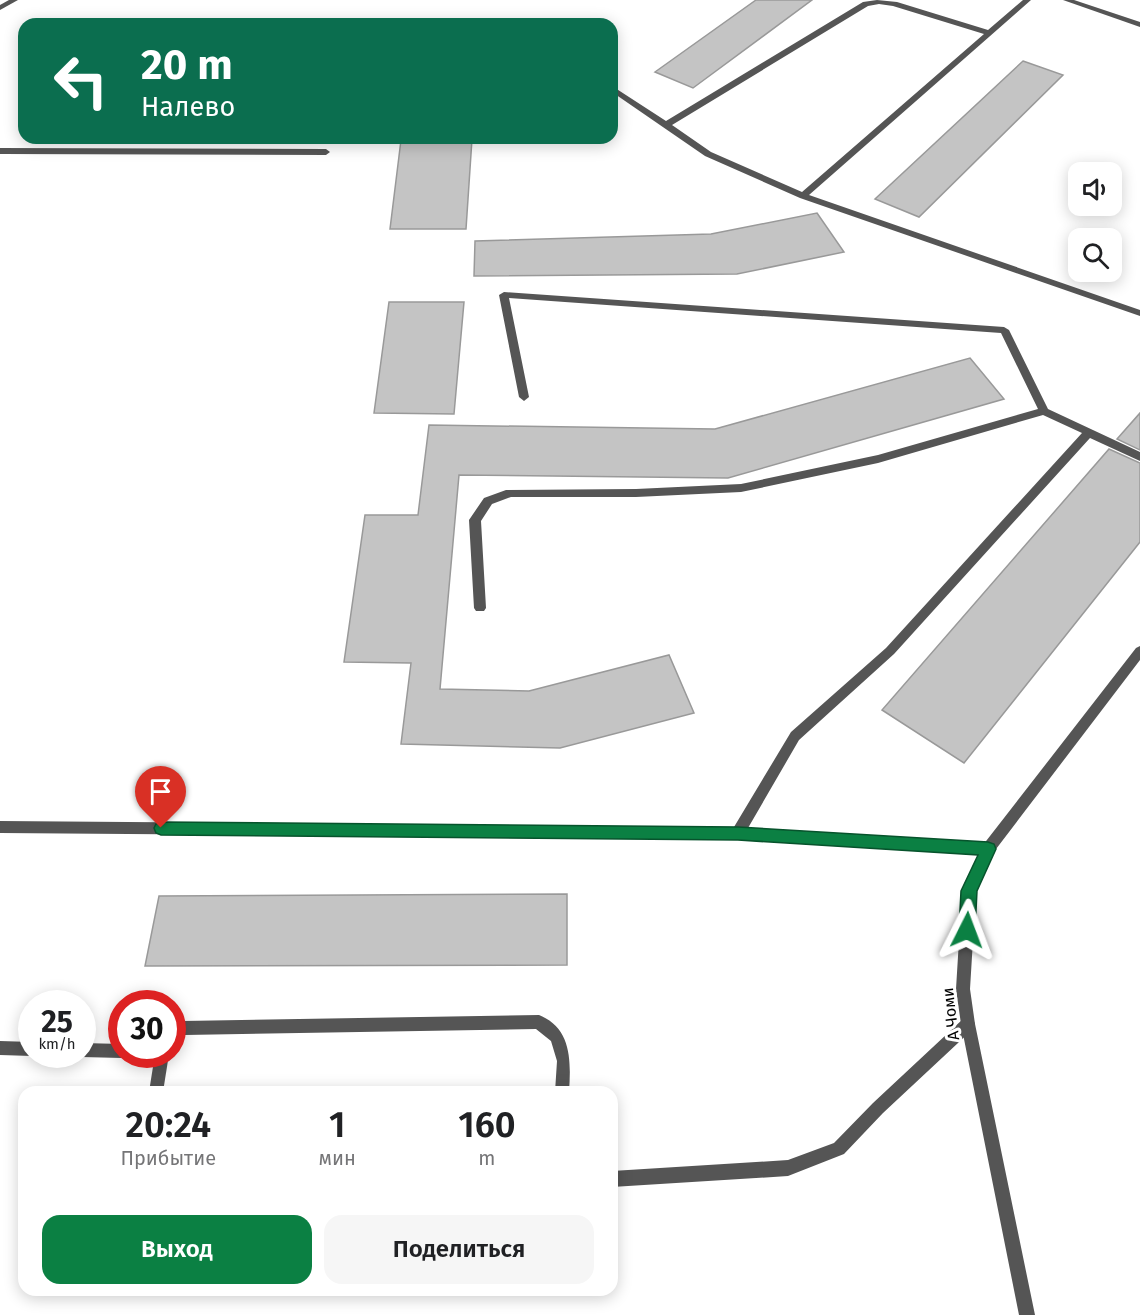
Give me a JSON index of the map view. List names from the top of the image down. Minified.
{"streets":{"street":["А Чоми"]},"page":{"turn":["20 m","Налево"],"speed":"25 km/h","limit":"30","eta":["20:24","Прибытие","1","мин","160","m"],"buttons":["Выход","Поделиться"]}}
